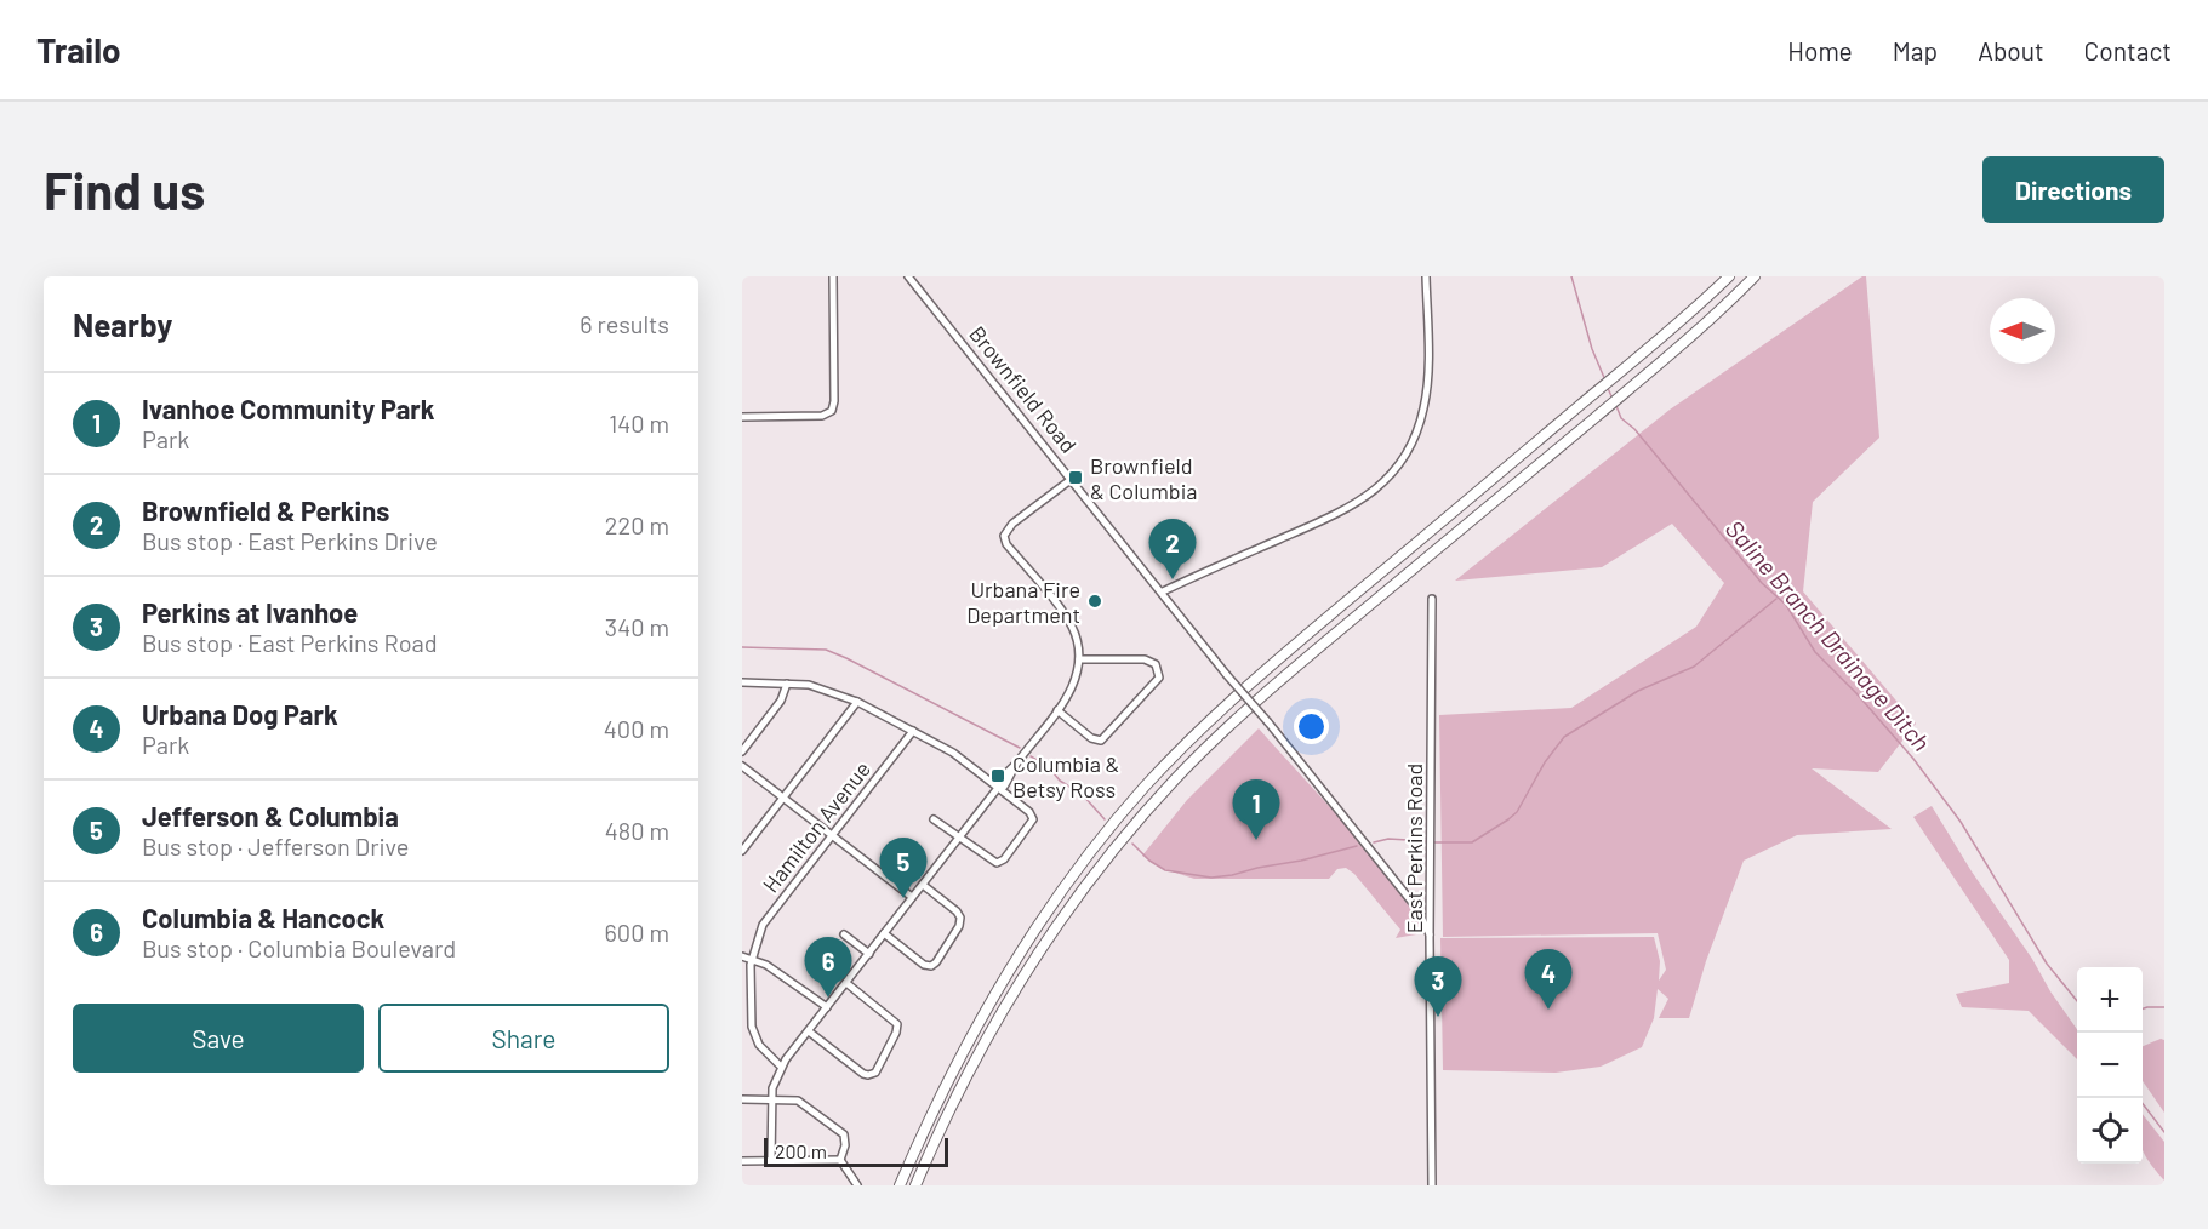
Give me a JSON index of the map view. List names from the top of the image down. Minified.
{"streets":{"street":["Brownfield Road","Hamilton Avenue","East Perkins Road"]},"crossings":[["Brownfield Road","East Perkins Road"]],"water":["Saline Branch Drainage Ditch"],"places":{"transit":["Brownfield & Columbia","Columbia & Betsy Ross"],"other":["Urbana Fire Department"]},"scale_bar":"200 m","north":"left","page":{"header":"Trailo","nav":["Home","Map","About","Contact"],"buttons":["Directions",["Save","Share"]],"title":"Find us","heading":["Nearby","6 results"],"list":[{"mark":"1","name":"Ivanhoe Community Park","note":"Park","value":"140 m"},{"mark":"2","name":"Brownfield & Perkins","note":"Bus stop · East Perkins Drive","value":"220 m"},{"mark":"3","name":"Perkins at Ivanhoe","note":"Bus stop · East Perkins Road","value":"340 m"},{"mark":"4","name":"Urbana Dog Park","note":"Park","value":"400 m"},{"mark":"5","name":"Jefferson & Columbia","note":"Bus stop · Jefferson Drive","value":"480 m"},{"mark":"6","name":"Columbia & Hancock","note":"Bus stop · Columbia Boulevard","value":"600 m"}],"pins":["2","1","5","6","4","3"],"map_buttons":["+","−"],"scale":"200 m"}}
